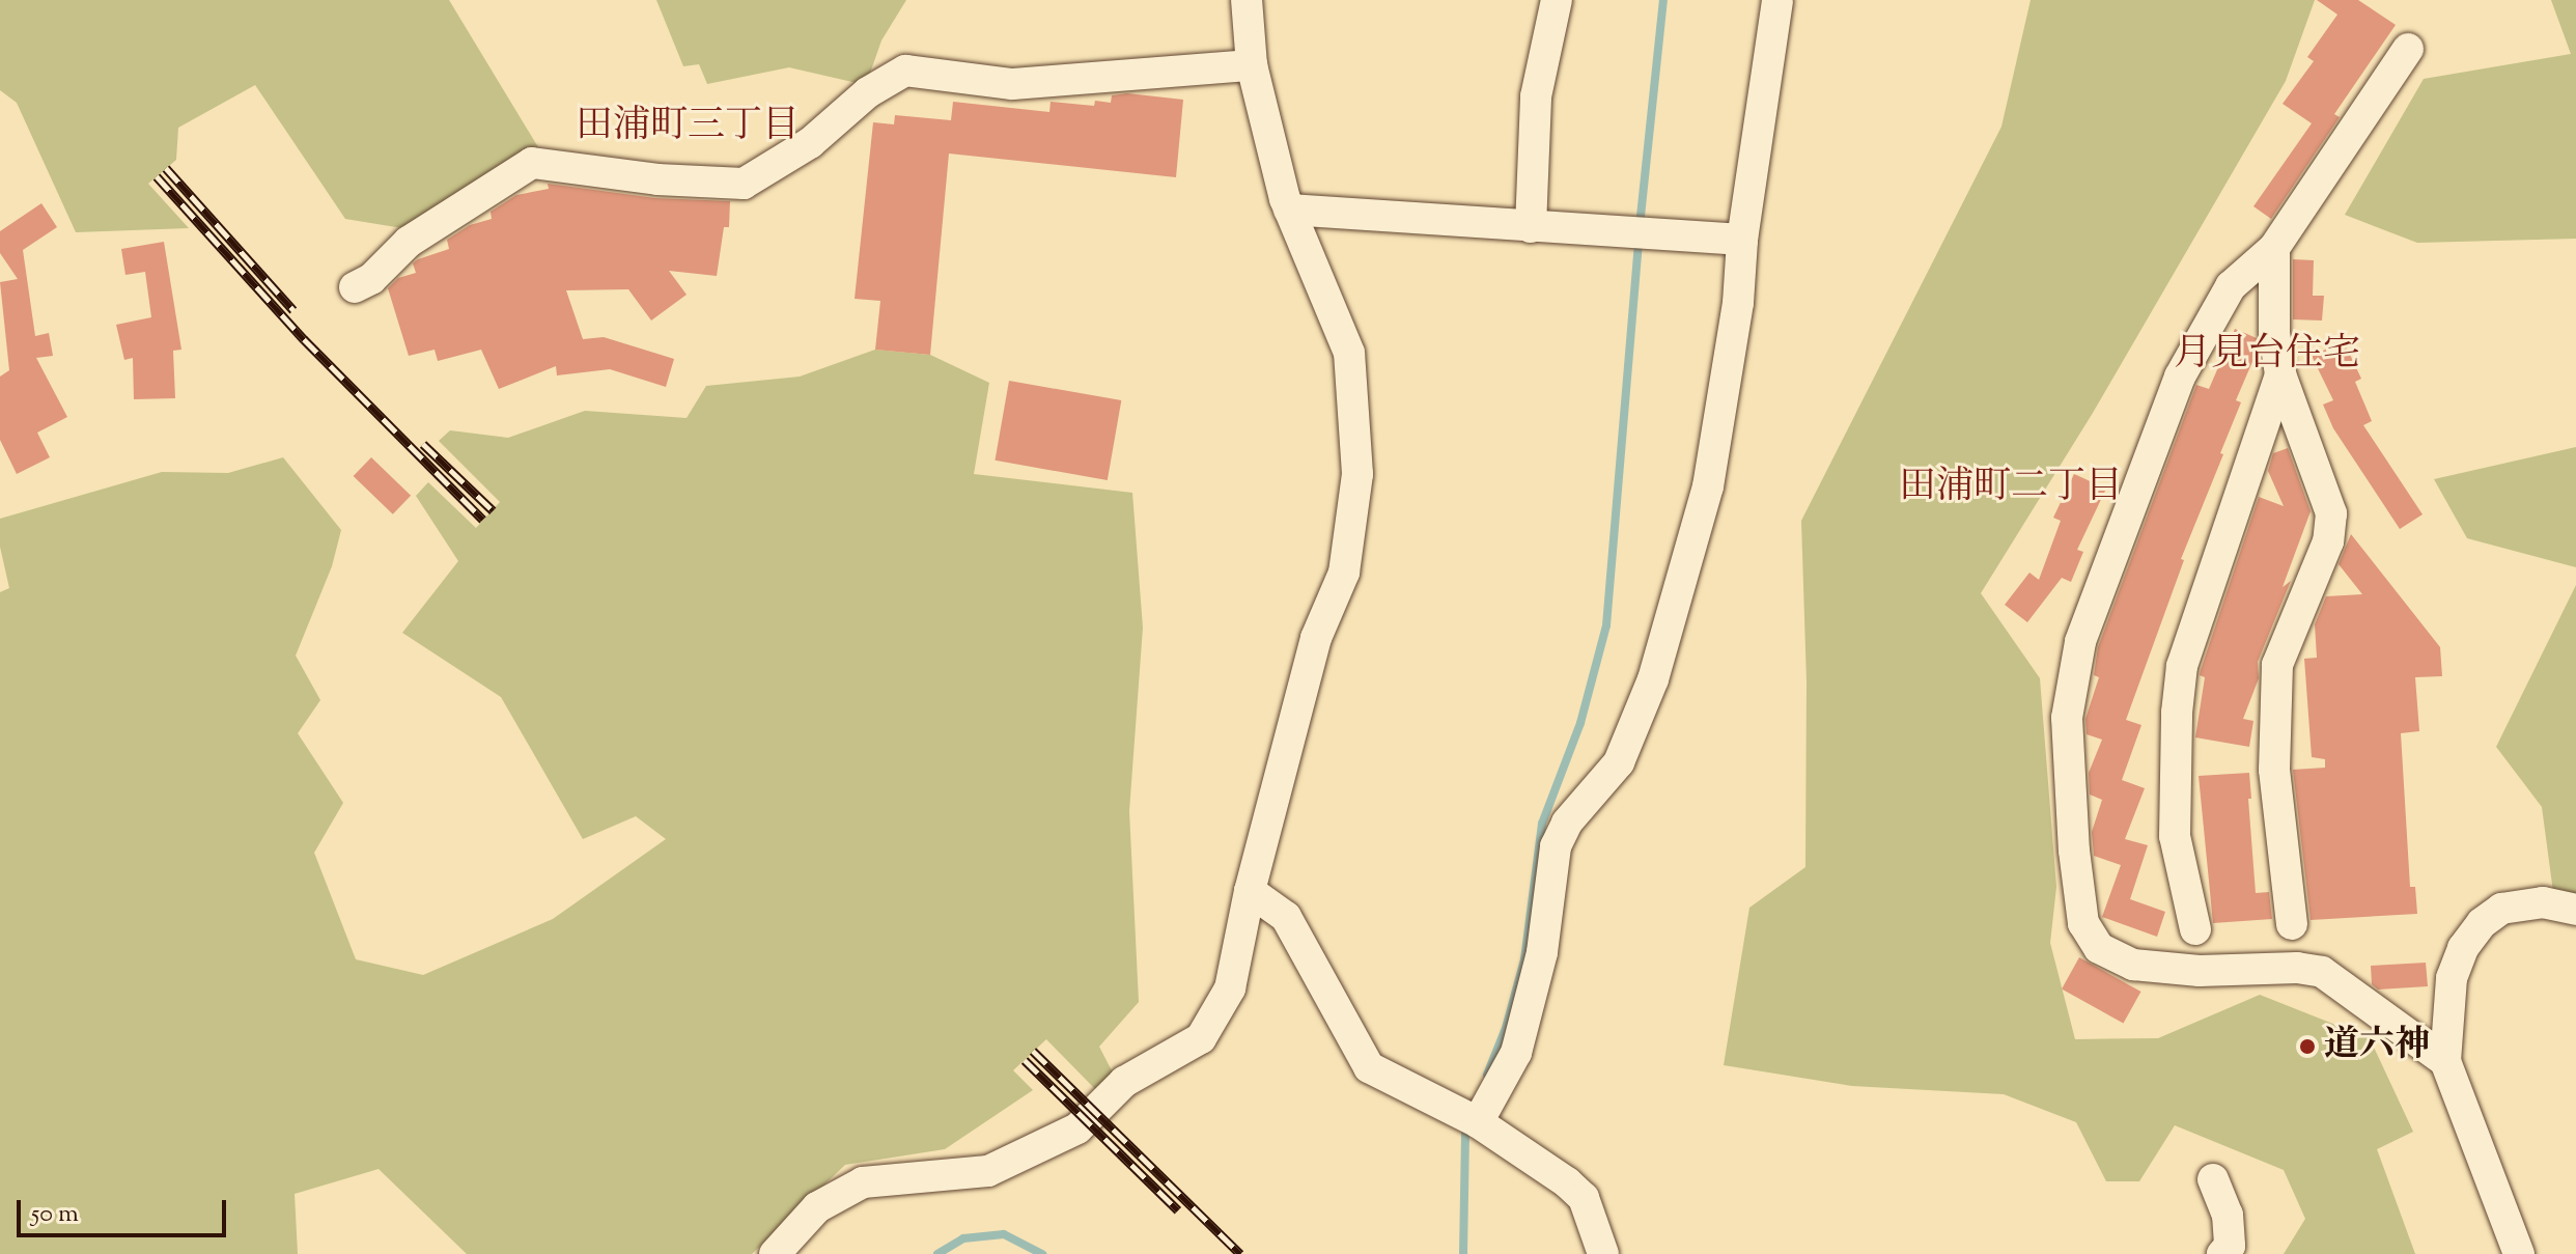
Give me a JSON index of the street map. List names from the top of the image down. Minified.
{"districts":["田浦町三丁目","月見台住宅","田浦町二丁目"],"places":["道六神"],"scale_bar":"50 m"}
